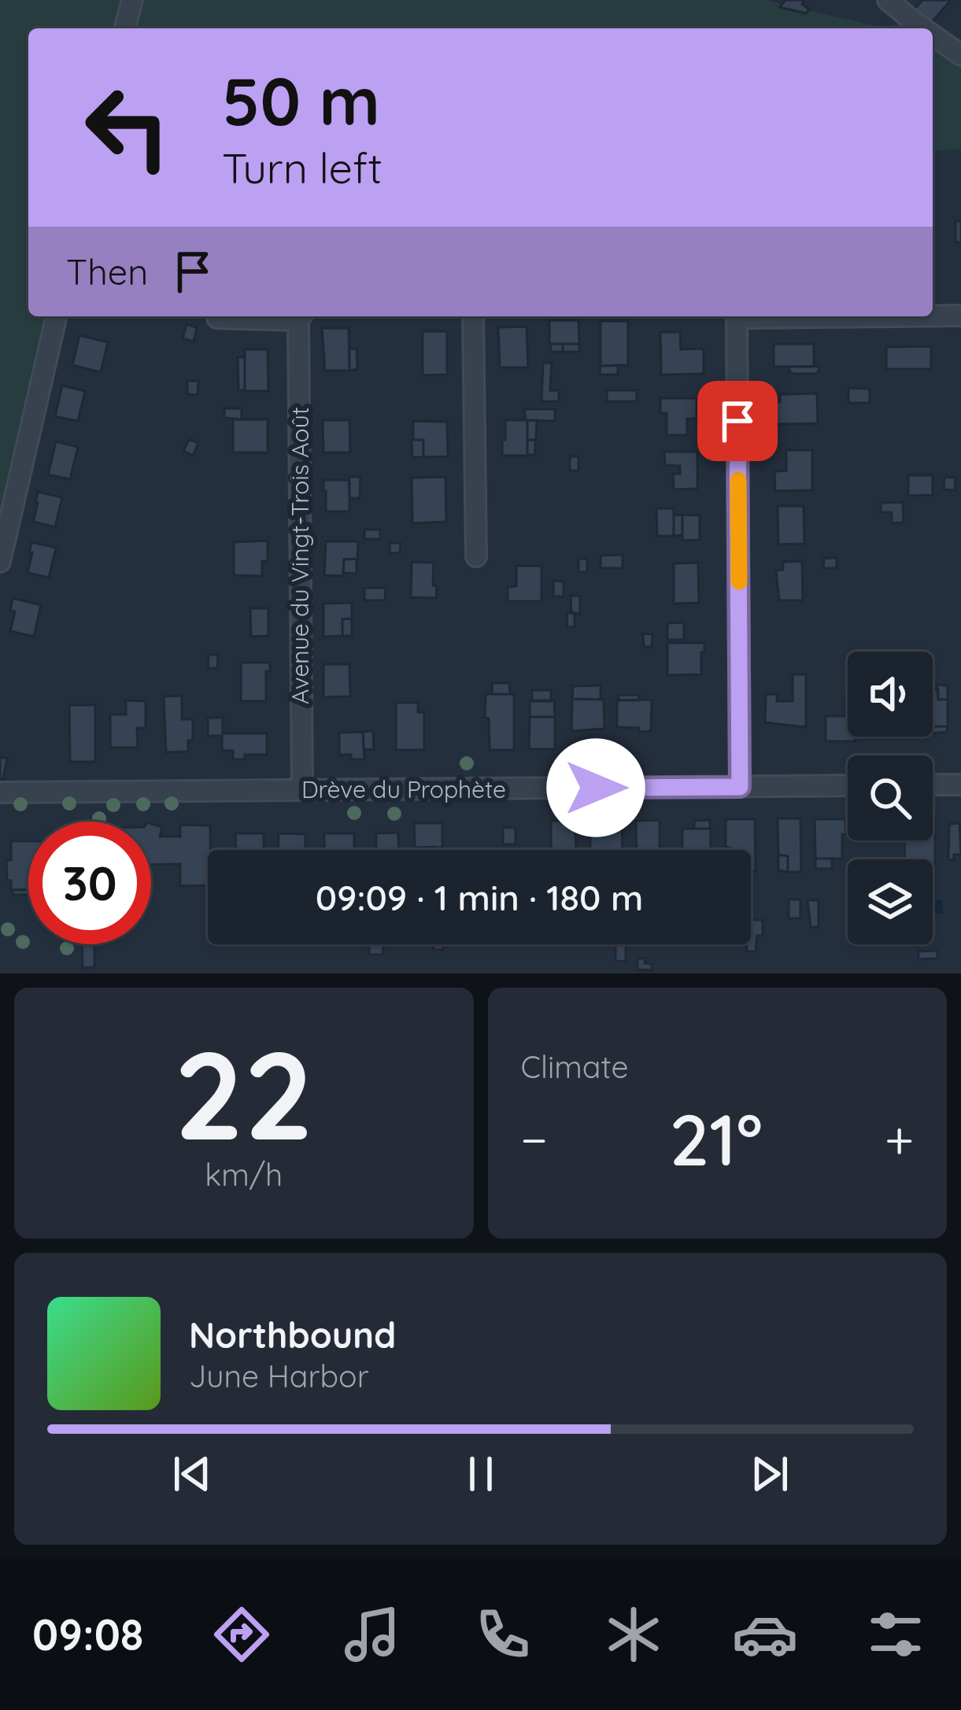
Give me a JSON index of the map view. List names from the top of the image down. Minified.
{"streets":{"street":["Avenue du Vingt-Trois Août","Drève du Prophète"]},"crossings":[["Avenue du Vingt-Trois Août","Drève du Prophète"]],"page":{"turn":["50 m","Turn left"],"then":"Then","limit":"30","trip":"09:09 · 1 min · 180 m","tile":[["22","km/h"],"Climate"],"heat":["−","21°","+"],"song":["Northbound","June Harbor"],"tabs":"09:08"}}
